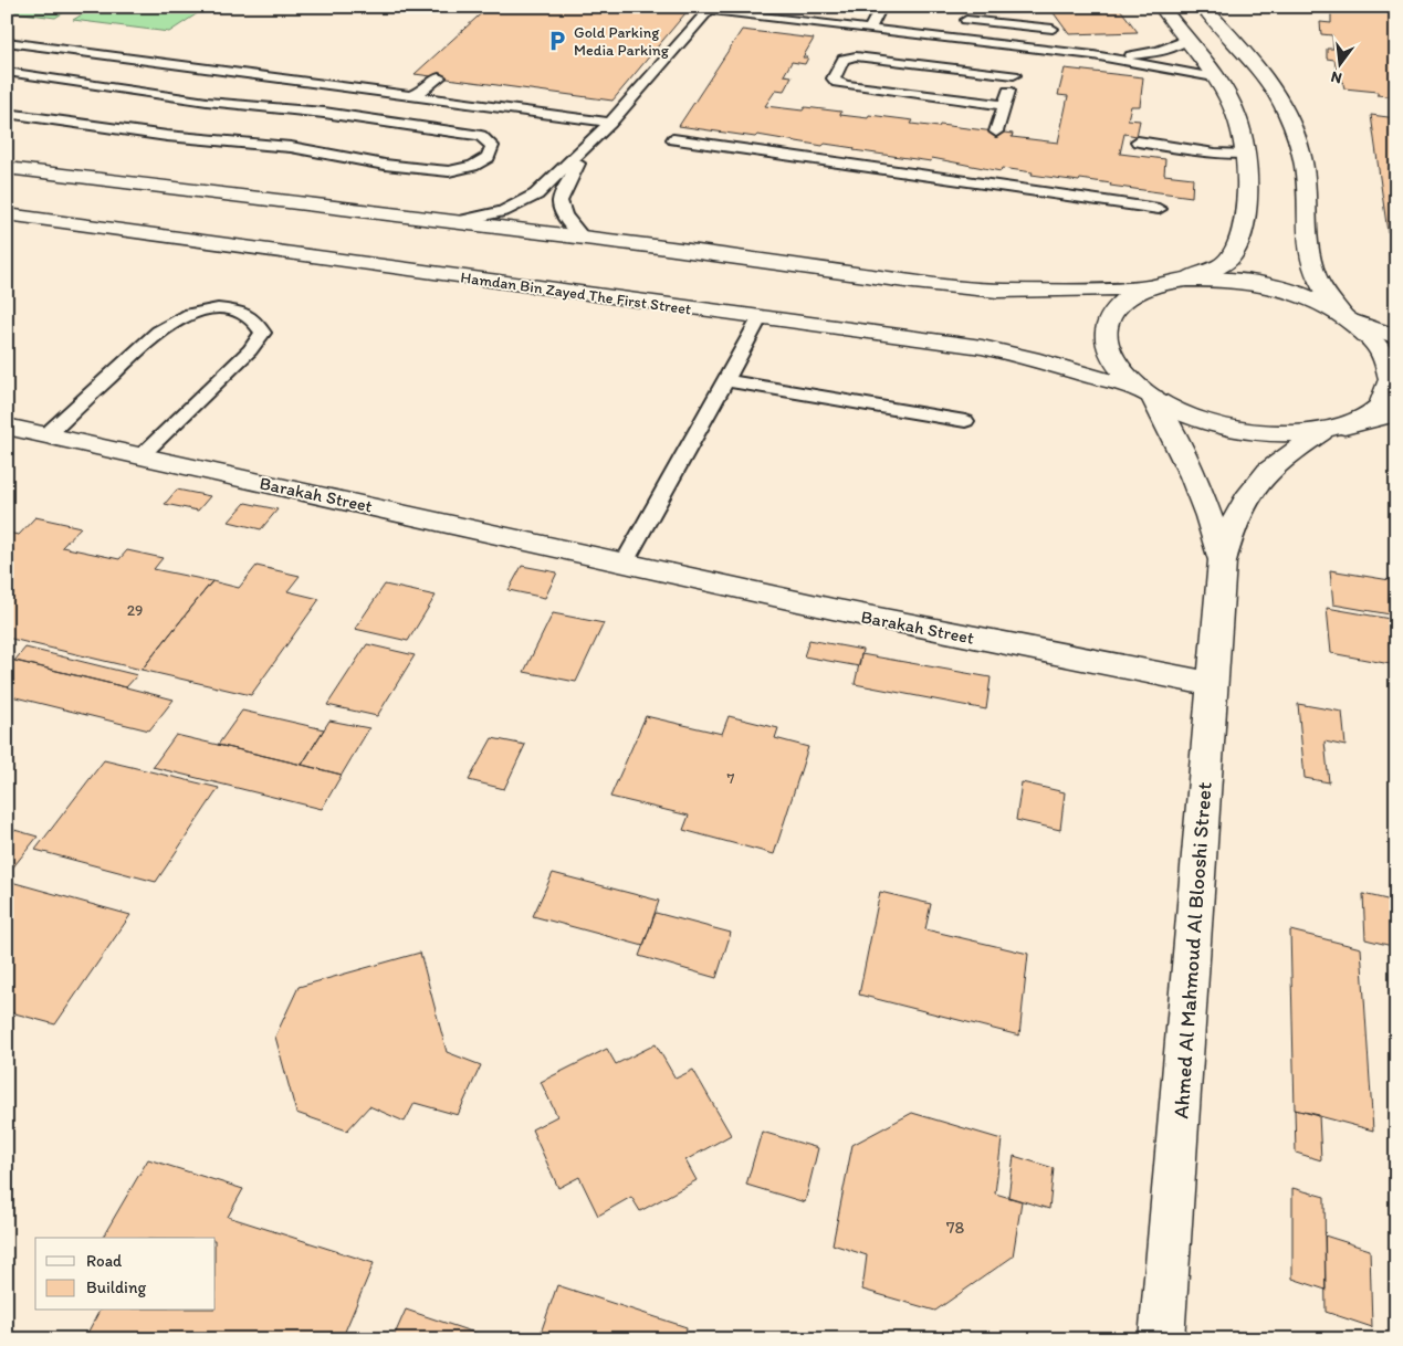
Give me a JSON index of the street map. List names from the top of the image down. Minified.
{"streets":{"street":["Hamdan Bin Zayed The First Street","Barakah Street","Ahmed Al Mahmoud Al Blooshi Street"]},"crossings":[["Hamdan Bin Zayed The First Street","Ahmed Al Mahmoud Al Blooshi Street"],["Barakah Street","Ahmed Al Mahmoud Al Blooshi Street"]],"places":{"parking":["Gold Parking Media Parking"]},"house_numbers":["29","7","78"],"legend":["Road","Building"],"north":"bottom"}
